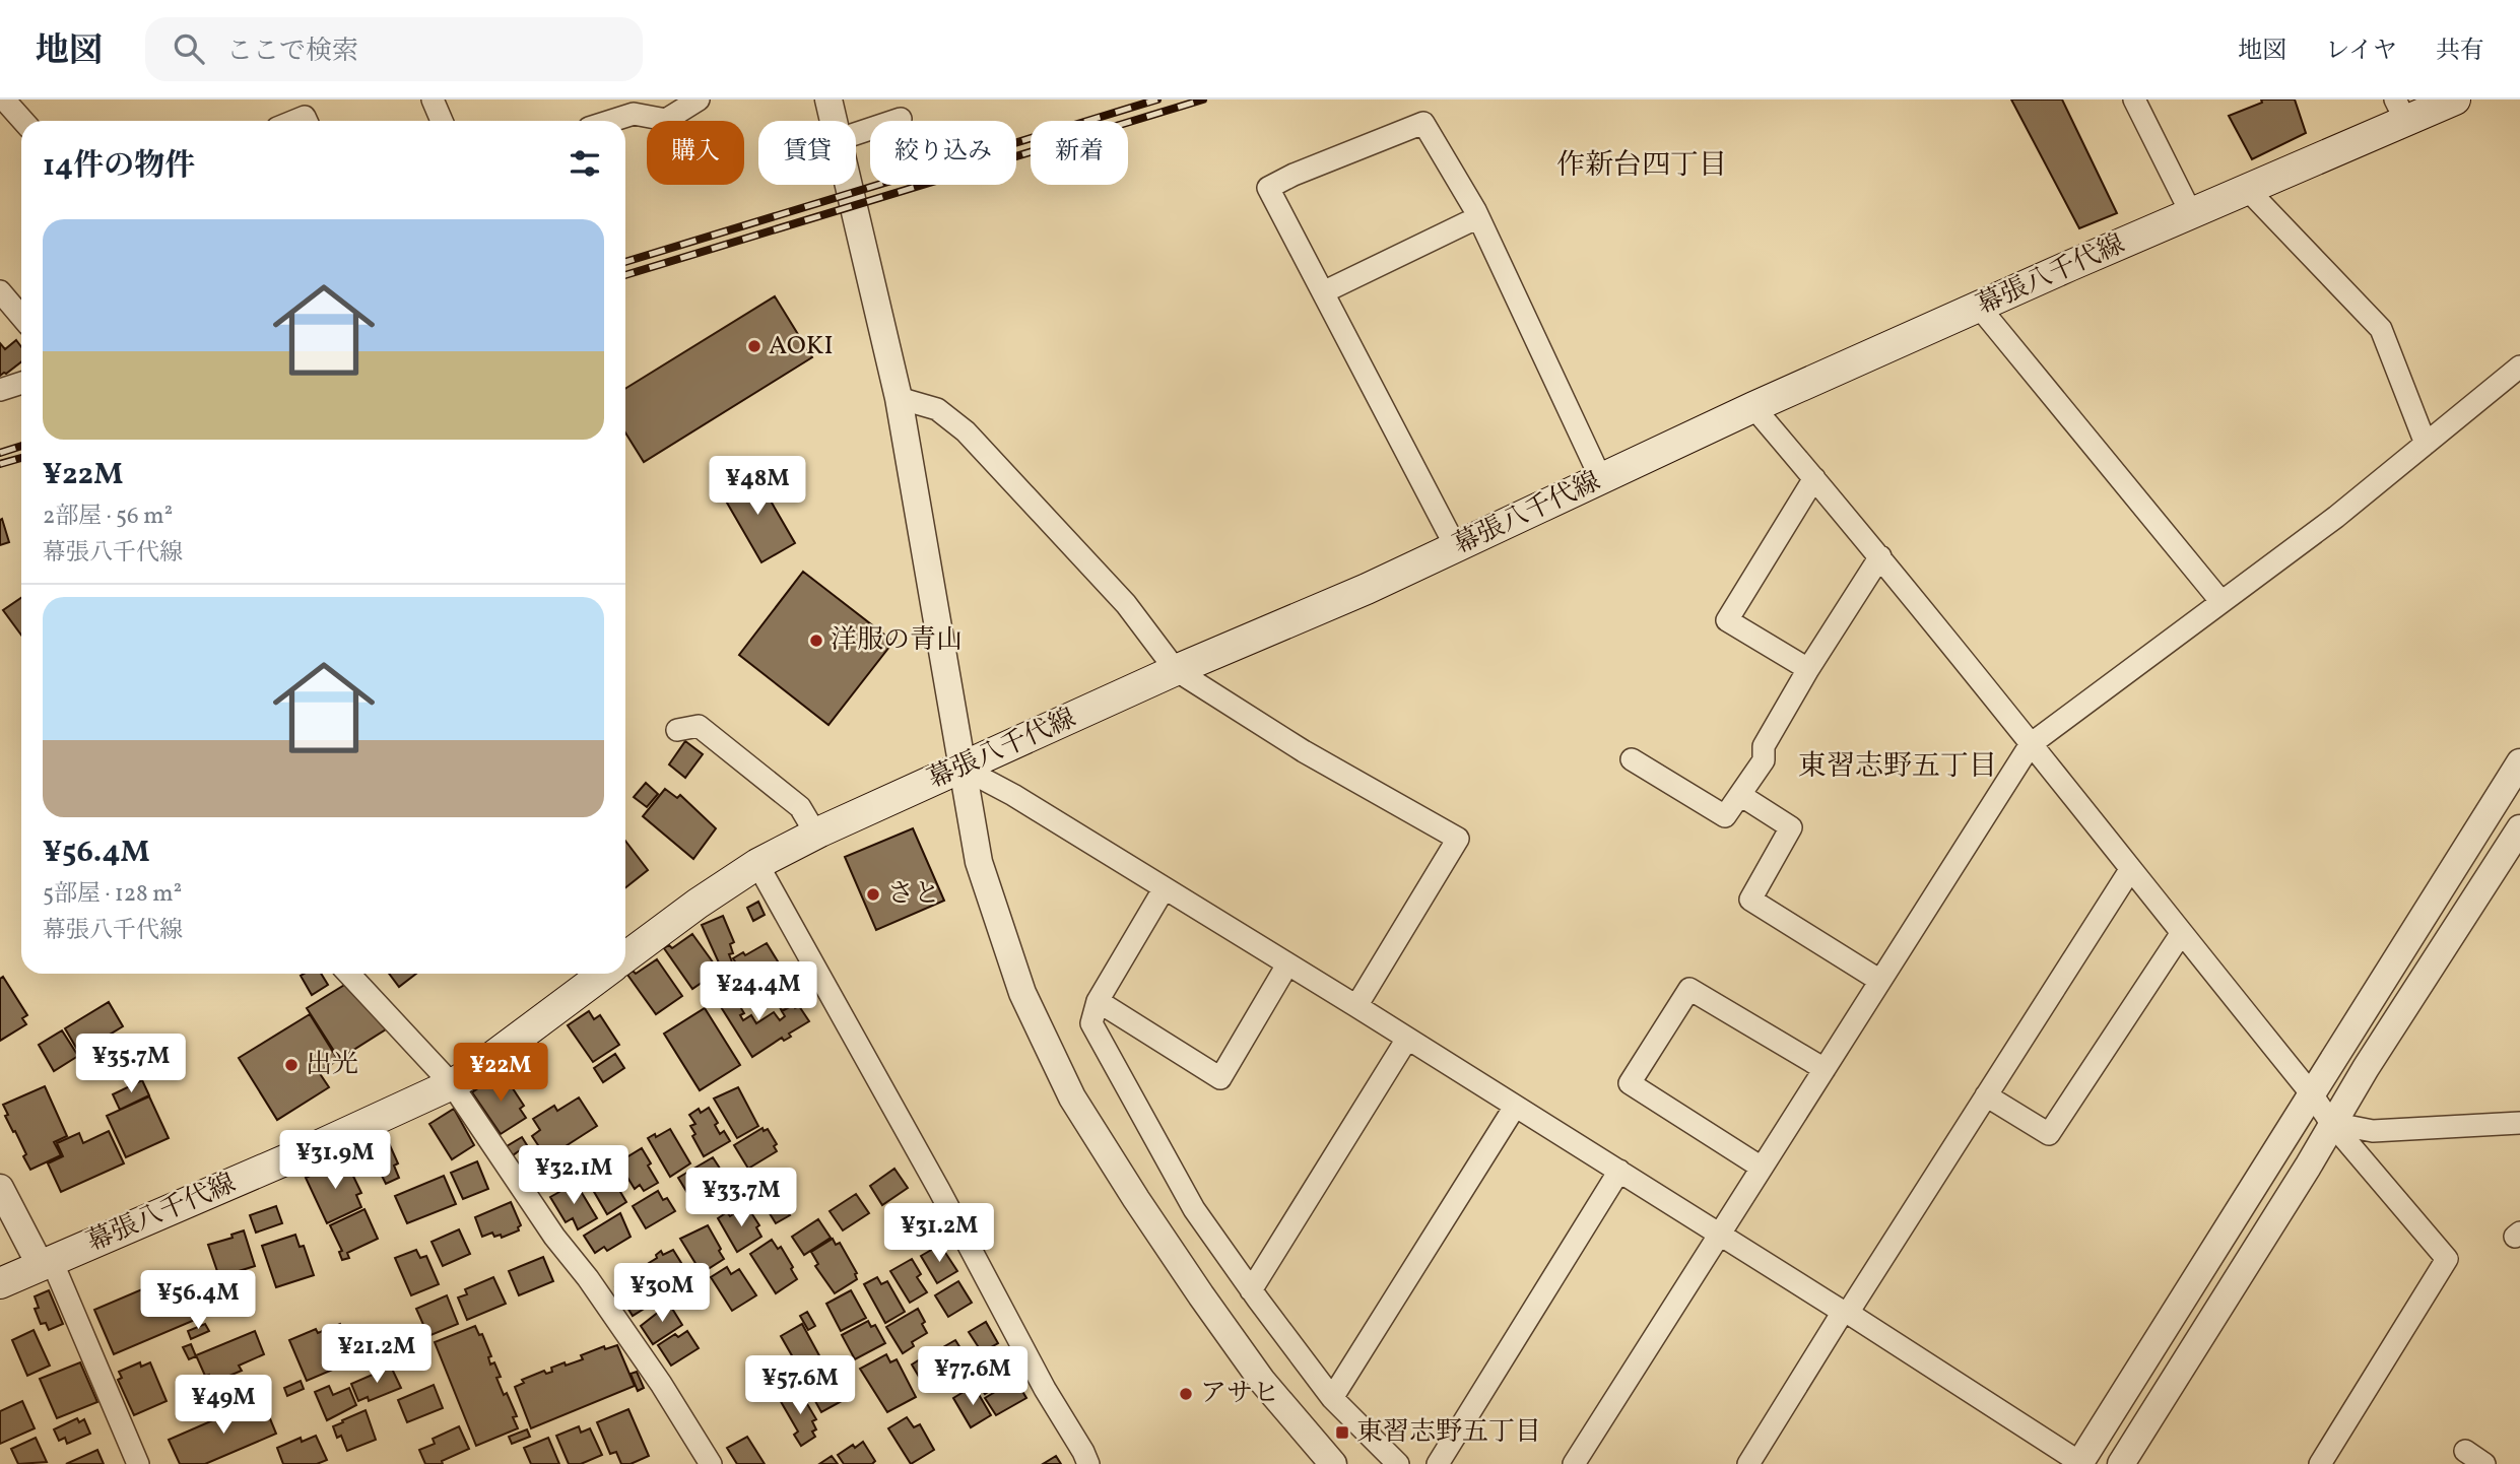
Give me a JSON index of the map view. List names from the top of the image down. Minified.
{"streets":{"main road":["幕張八千代線"]},"districts":["作新台四丁目","東習志野五丁目"],"places":{"other":["AOKI","洋服の青山","さと","出光","アサヒ"],"transit":["東習志野五丁目"]},"page":{"header":"地図","search":"ここで検索","nav":["地図","レイヤ","共有"],"chip":["購入","賃貸","絞り込み","新着"],"heading":"14件の物件","list":[{"name":"¥22M","note":"2部屋 · 56 m² · 幕張八千代線"},{"name":"¥56.4M","note":"5部屋 · 128 m² · 幕張八千代線"}],"price":["¥48M","¥24.4M","¥35.7M","¥22M","¥31.9M","¥32.1M","¥33.7M","¥31.2M","¥30M","¥56.4M","¥21.2M","¥77.6M","¥57.6M","¥49M"]}}
